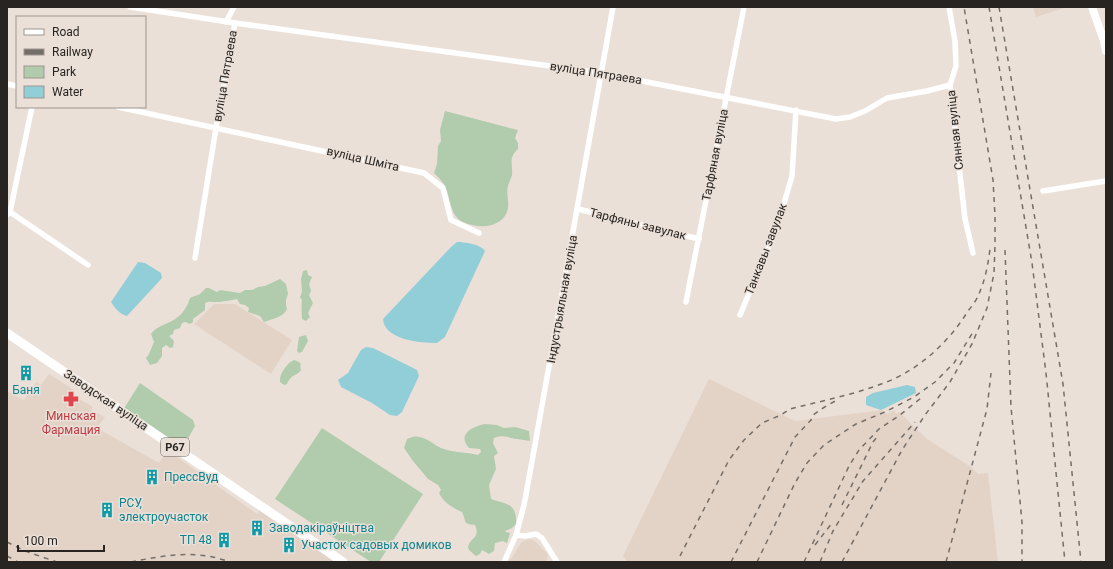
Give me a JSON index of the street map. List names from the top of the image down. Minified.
{"streets":{"main road":["Заводская вуліца","Р67"],"street":["вуліца Пятраева","Сянная вуліца","Тарфяная вуліца","вуліца Шміта","Тарфяны завулак","Танкавы завулак","Індустрыяльная вуліца"]},"crossings":[["вуліца Пятраева","Сянная вуліца"],["вуліца Пятраева","Тарфяная вуліца"],["вуліца Пятраева","вуліца Шміта"],["вуліца Пятраева","Танкавы завулак"],["вуліца Пятраева","Індустрыяльная вуліца"],["Тарфяная вуліца","Тарфяны завулак"],["Тарфяны завулак","Індустрыяльная вуліца"]],"places":{"building":["Баня","ПрессВуд","РСУ, электроучасток","Заводакіраўніцтва","ТП 48","Участок садовых домиков"],"pharmacy":["Минская Фармация"]},"legend":["Road","Railway","Park","Water"],"scale_bar":"100 m"}
